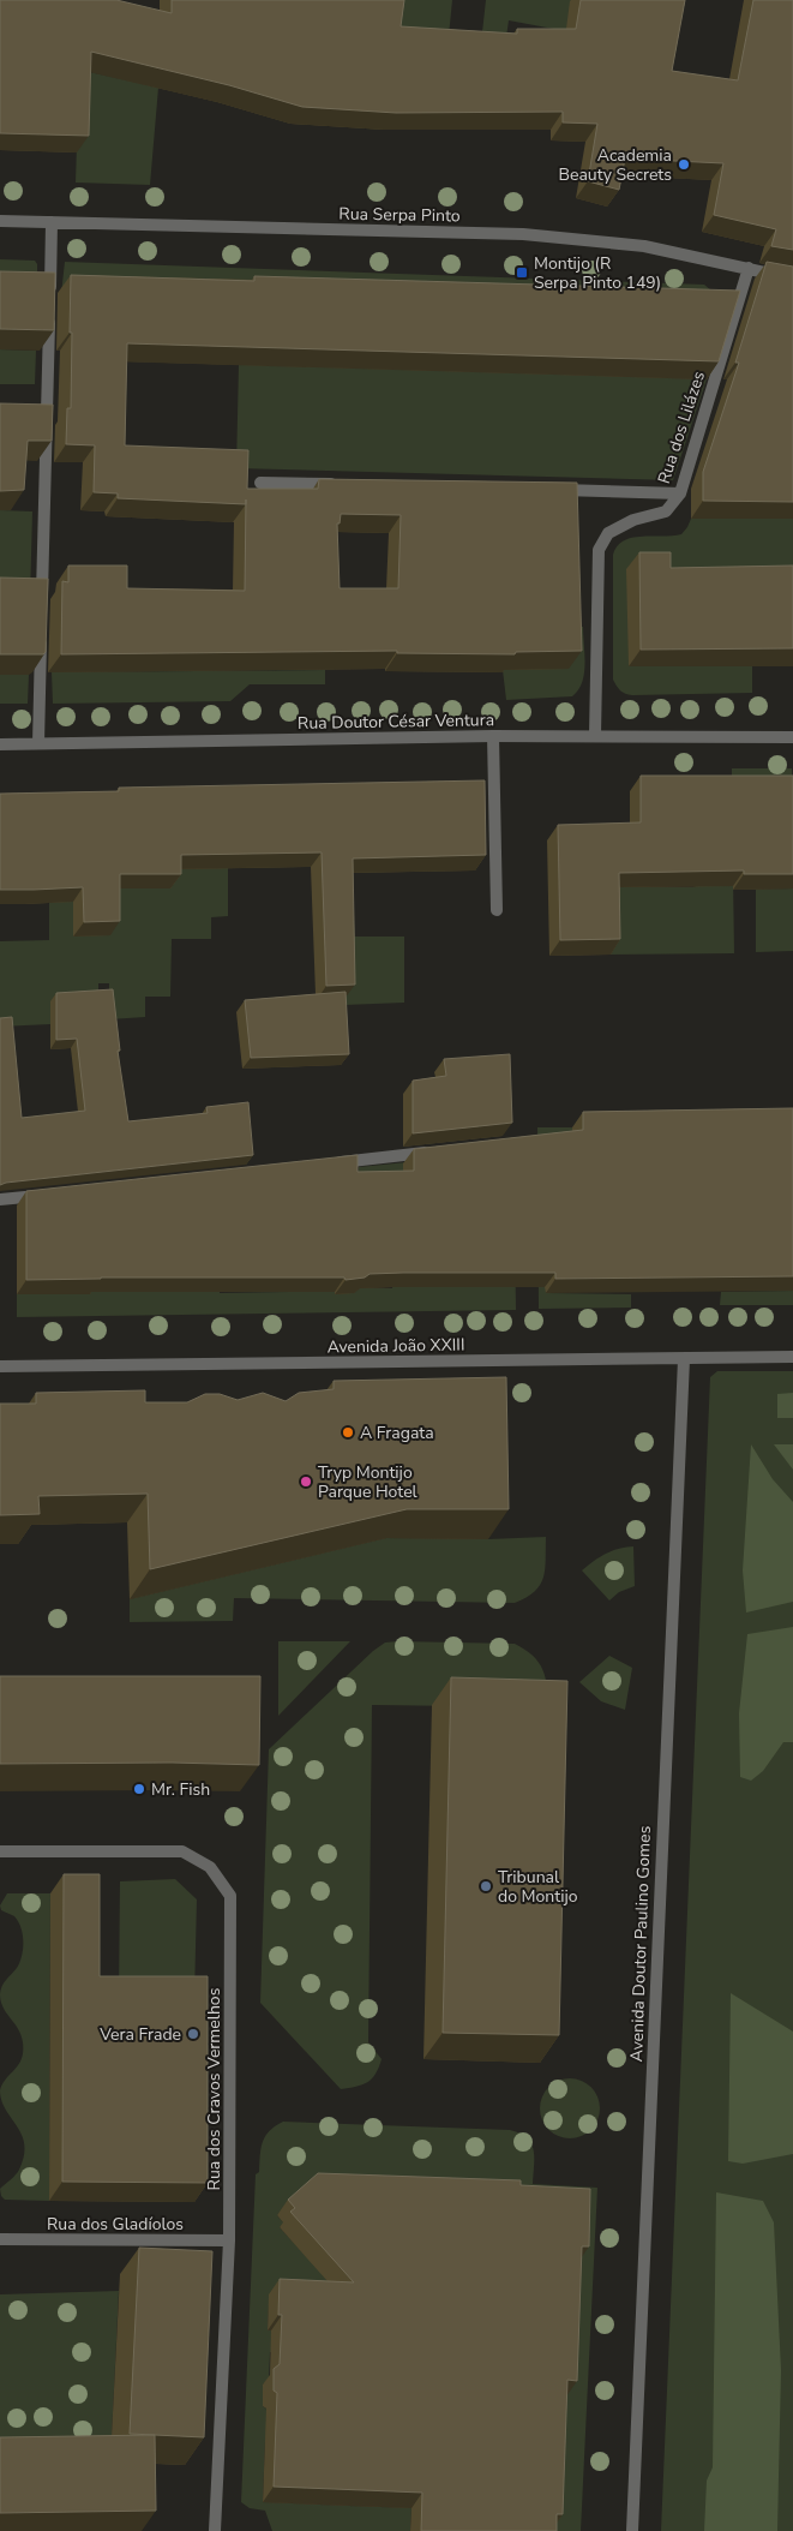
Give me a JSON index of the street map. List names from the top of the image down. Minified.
{"streets":{"street":["Rua Serpa Pinto","Rua dos Lilázes","Rua Doutor César Ventura","Avenida João XXIII","Avenida Doutor Paulino Gomes","Rua dos Cravos Vermelhos","Rua dos Gladíolos"]},"crossings":[["Rua Serpa Pinto","Rua dos Lilázes"],["Rua dos Lilázes","Rua Doutor César Ventura"],["Avenida João XXIII","Avenida Doutor Paulino Gomes"],["Rua dos Cravos Vermelhos","Rua dos Gladíolos"]],"places":{"other":["Academia Beauty Secrets","A Fragata","Tryp Montijo Parque Hotel","Mr. Fish","Tribunal do Montijo","Vera Frade"],"transit":["Montijo (R Serpa Pinto 149)"]}}
